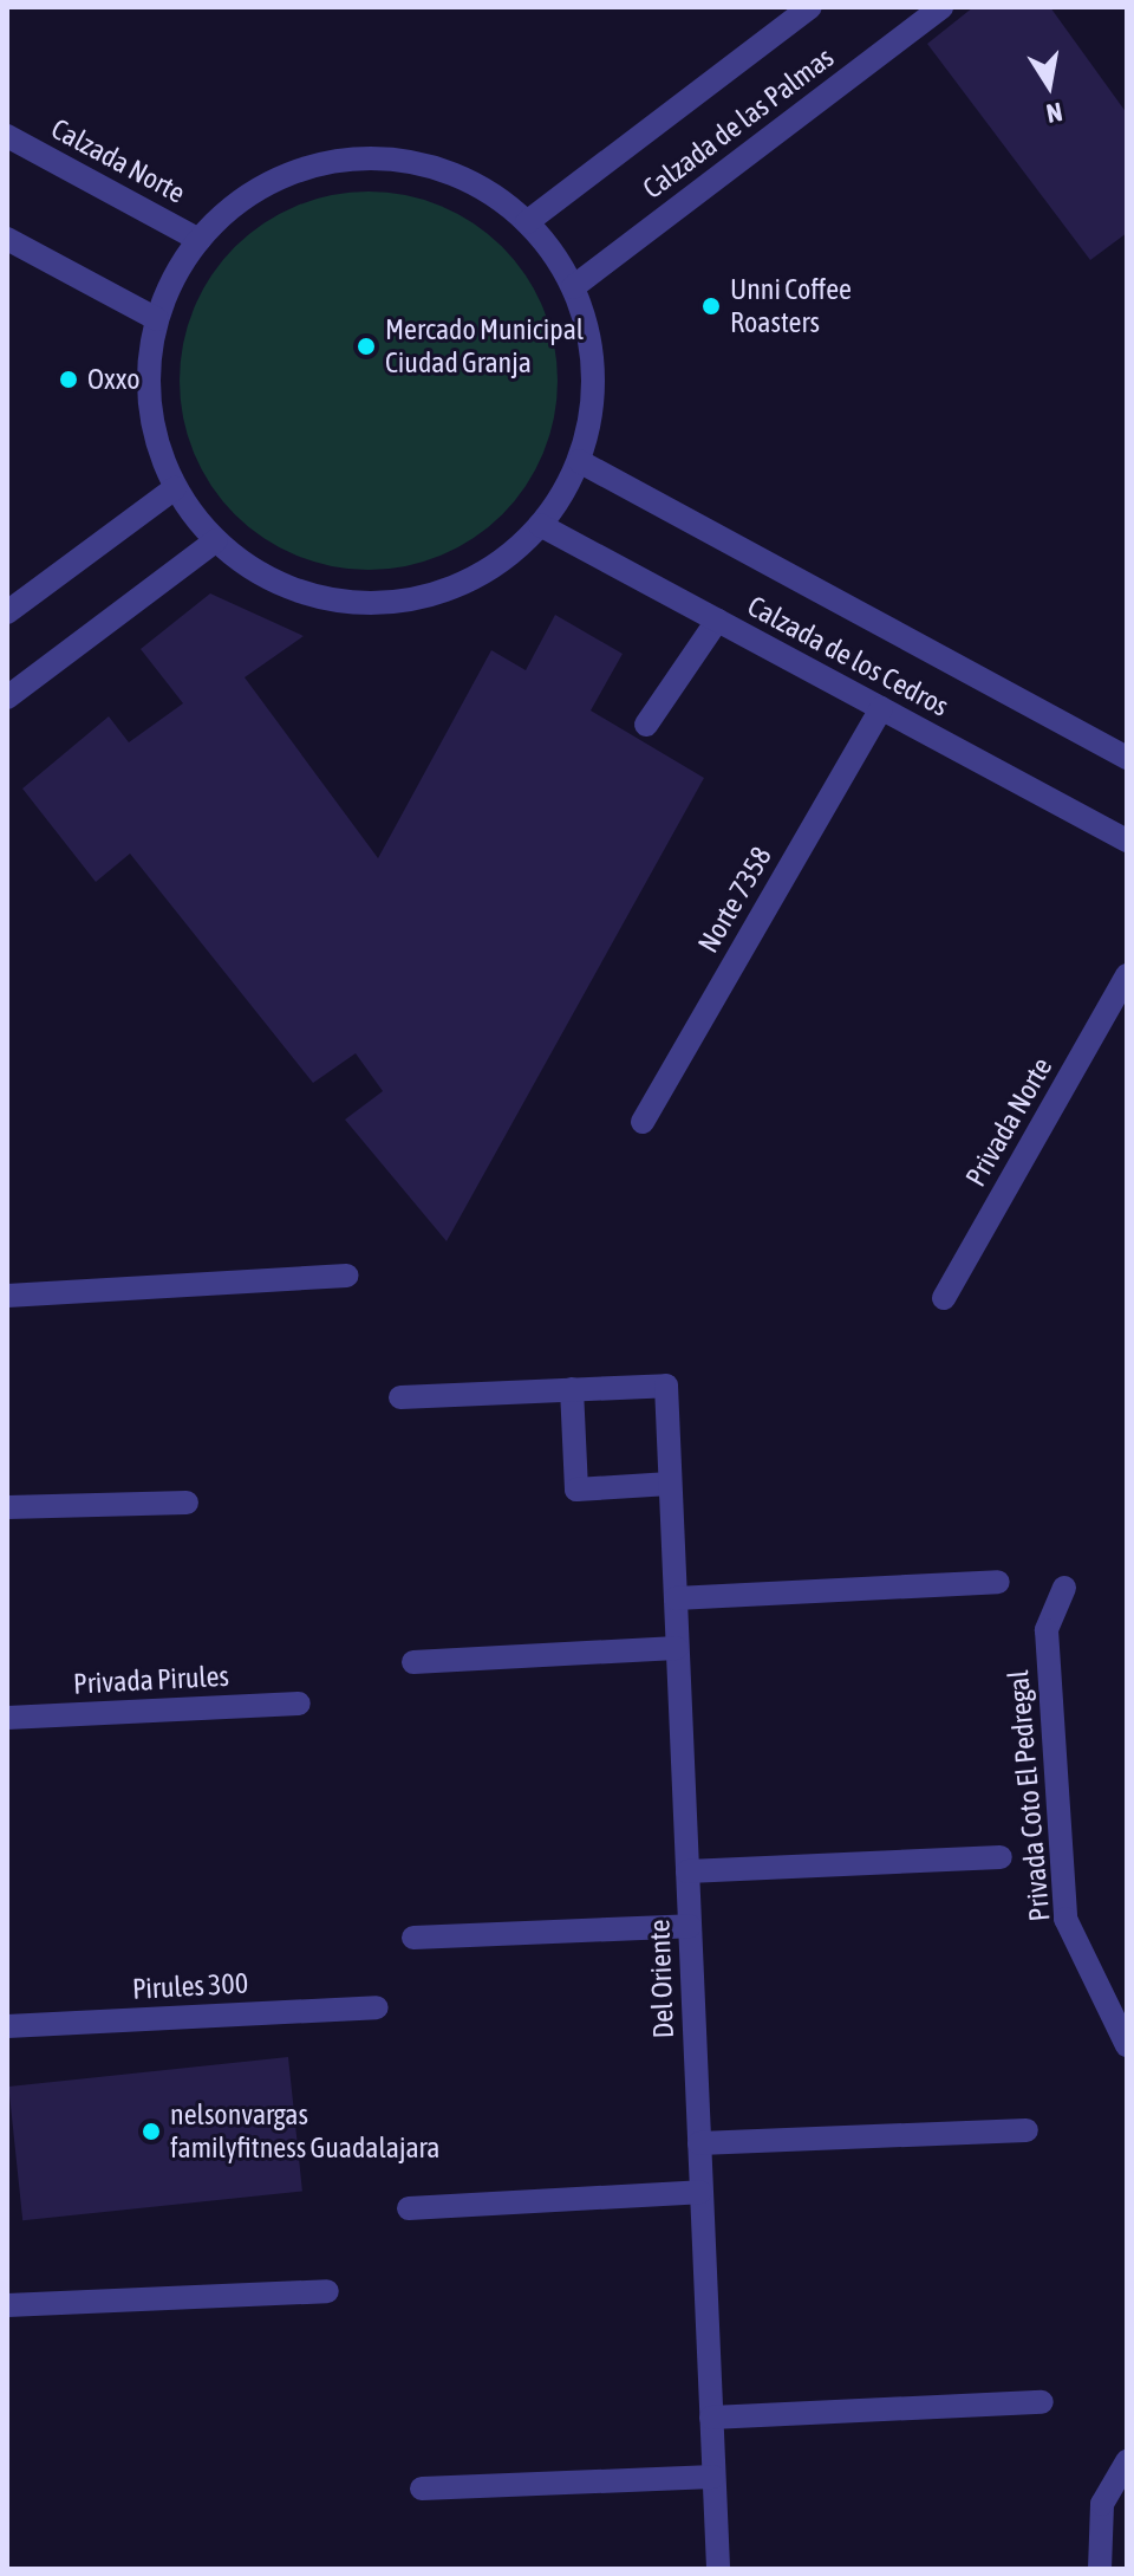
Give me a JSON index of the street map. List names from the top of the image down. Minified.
{"streets":{"street":["Calzada de las Palmas","Calzada Norte","Calzada de los Cedros","Norte 7358","Privada Norte","Privada Pirules","Privada Coto El Pedregal","Del Oriente","Pirules 300"]},"crossings":[["Calzada de los Cedros","Norte 7358"]],"places":["Unni Coffee Roasters","Mercado Municipal Ciudad Granja","Oxxo","nelsonvargas familyfitness Guadalajara"],"north":"bottom"}
